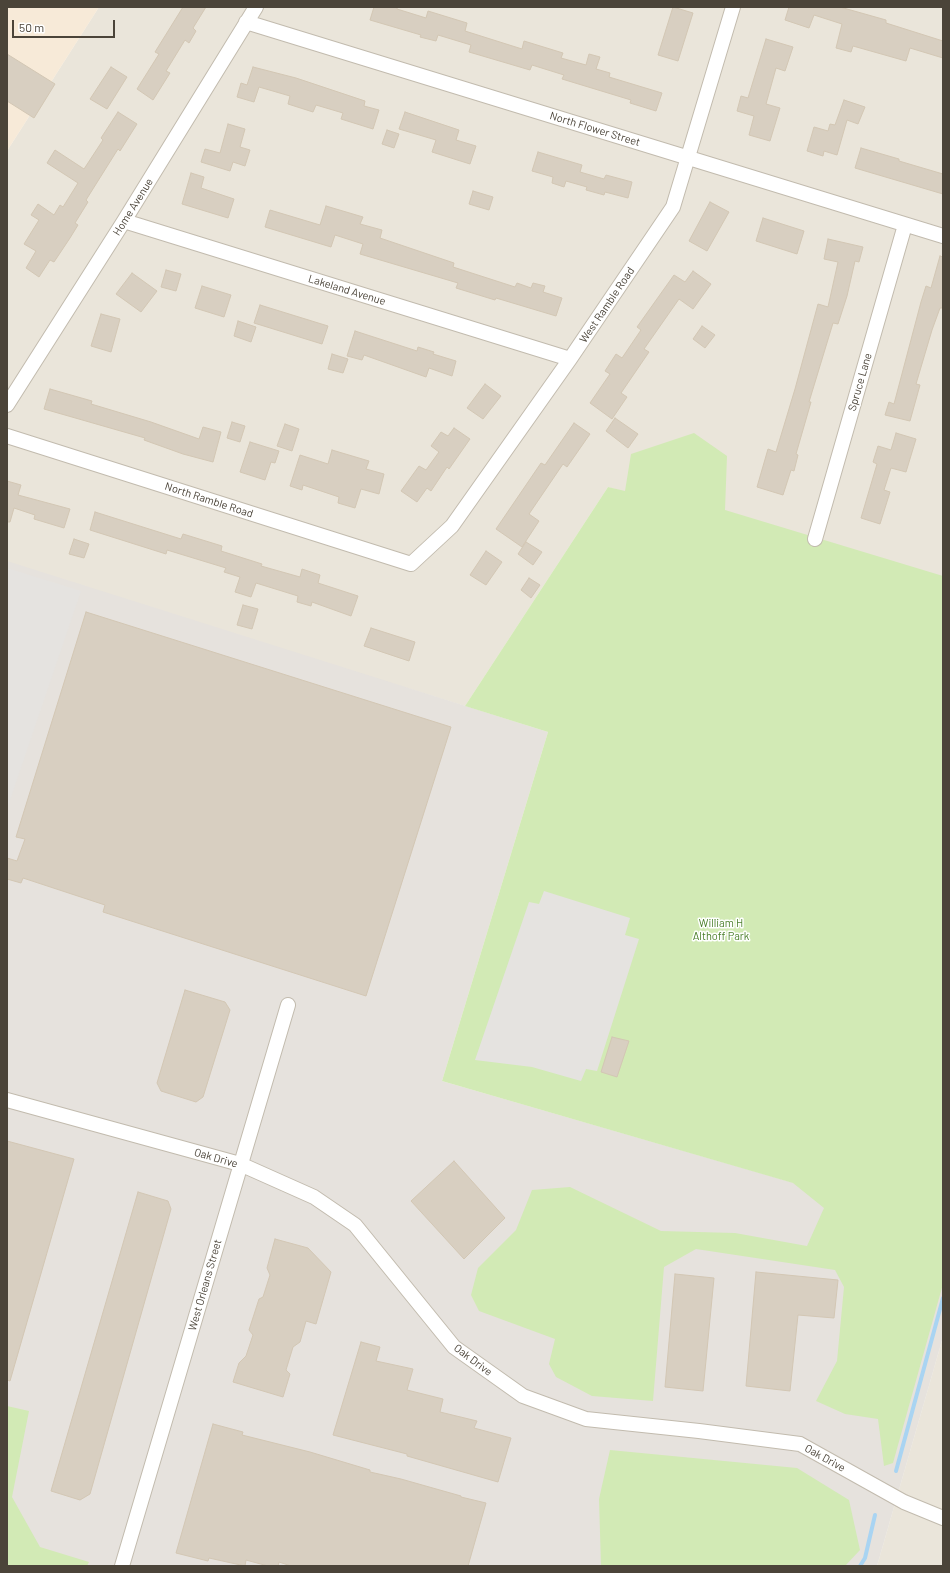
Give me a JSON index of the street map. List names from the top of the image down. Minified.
{"streets":{"street":["North Flower Street","Home Avenue","Lakeland Avenue","West Ramble Road","Spruce Lane","North Ramble Road","Oak Drive","West Orleans Street"]},"crossings":[["North Flower Street","Home Avenue"],["North Flower Street","West Ramble Road"],["North Flower Street","Spruce Lane"],["Home Avenue","Lakeland Avenue"],["Lakeland Avenue","West Ramble Road"],["West Ramble Road","North Ramble Road"],["Oak Drive","West Orleans Street"]],"parks":["William H Althoff Park"],"scale_bar":"50 m"}
